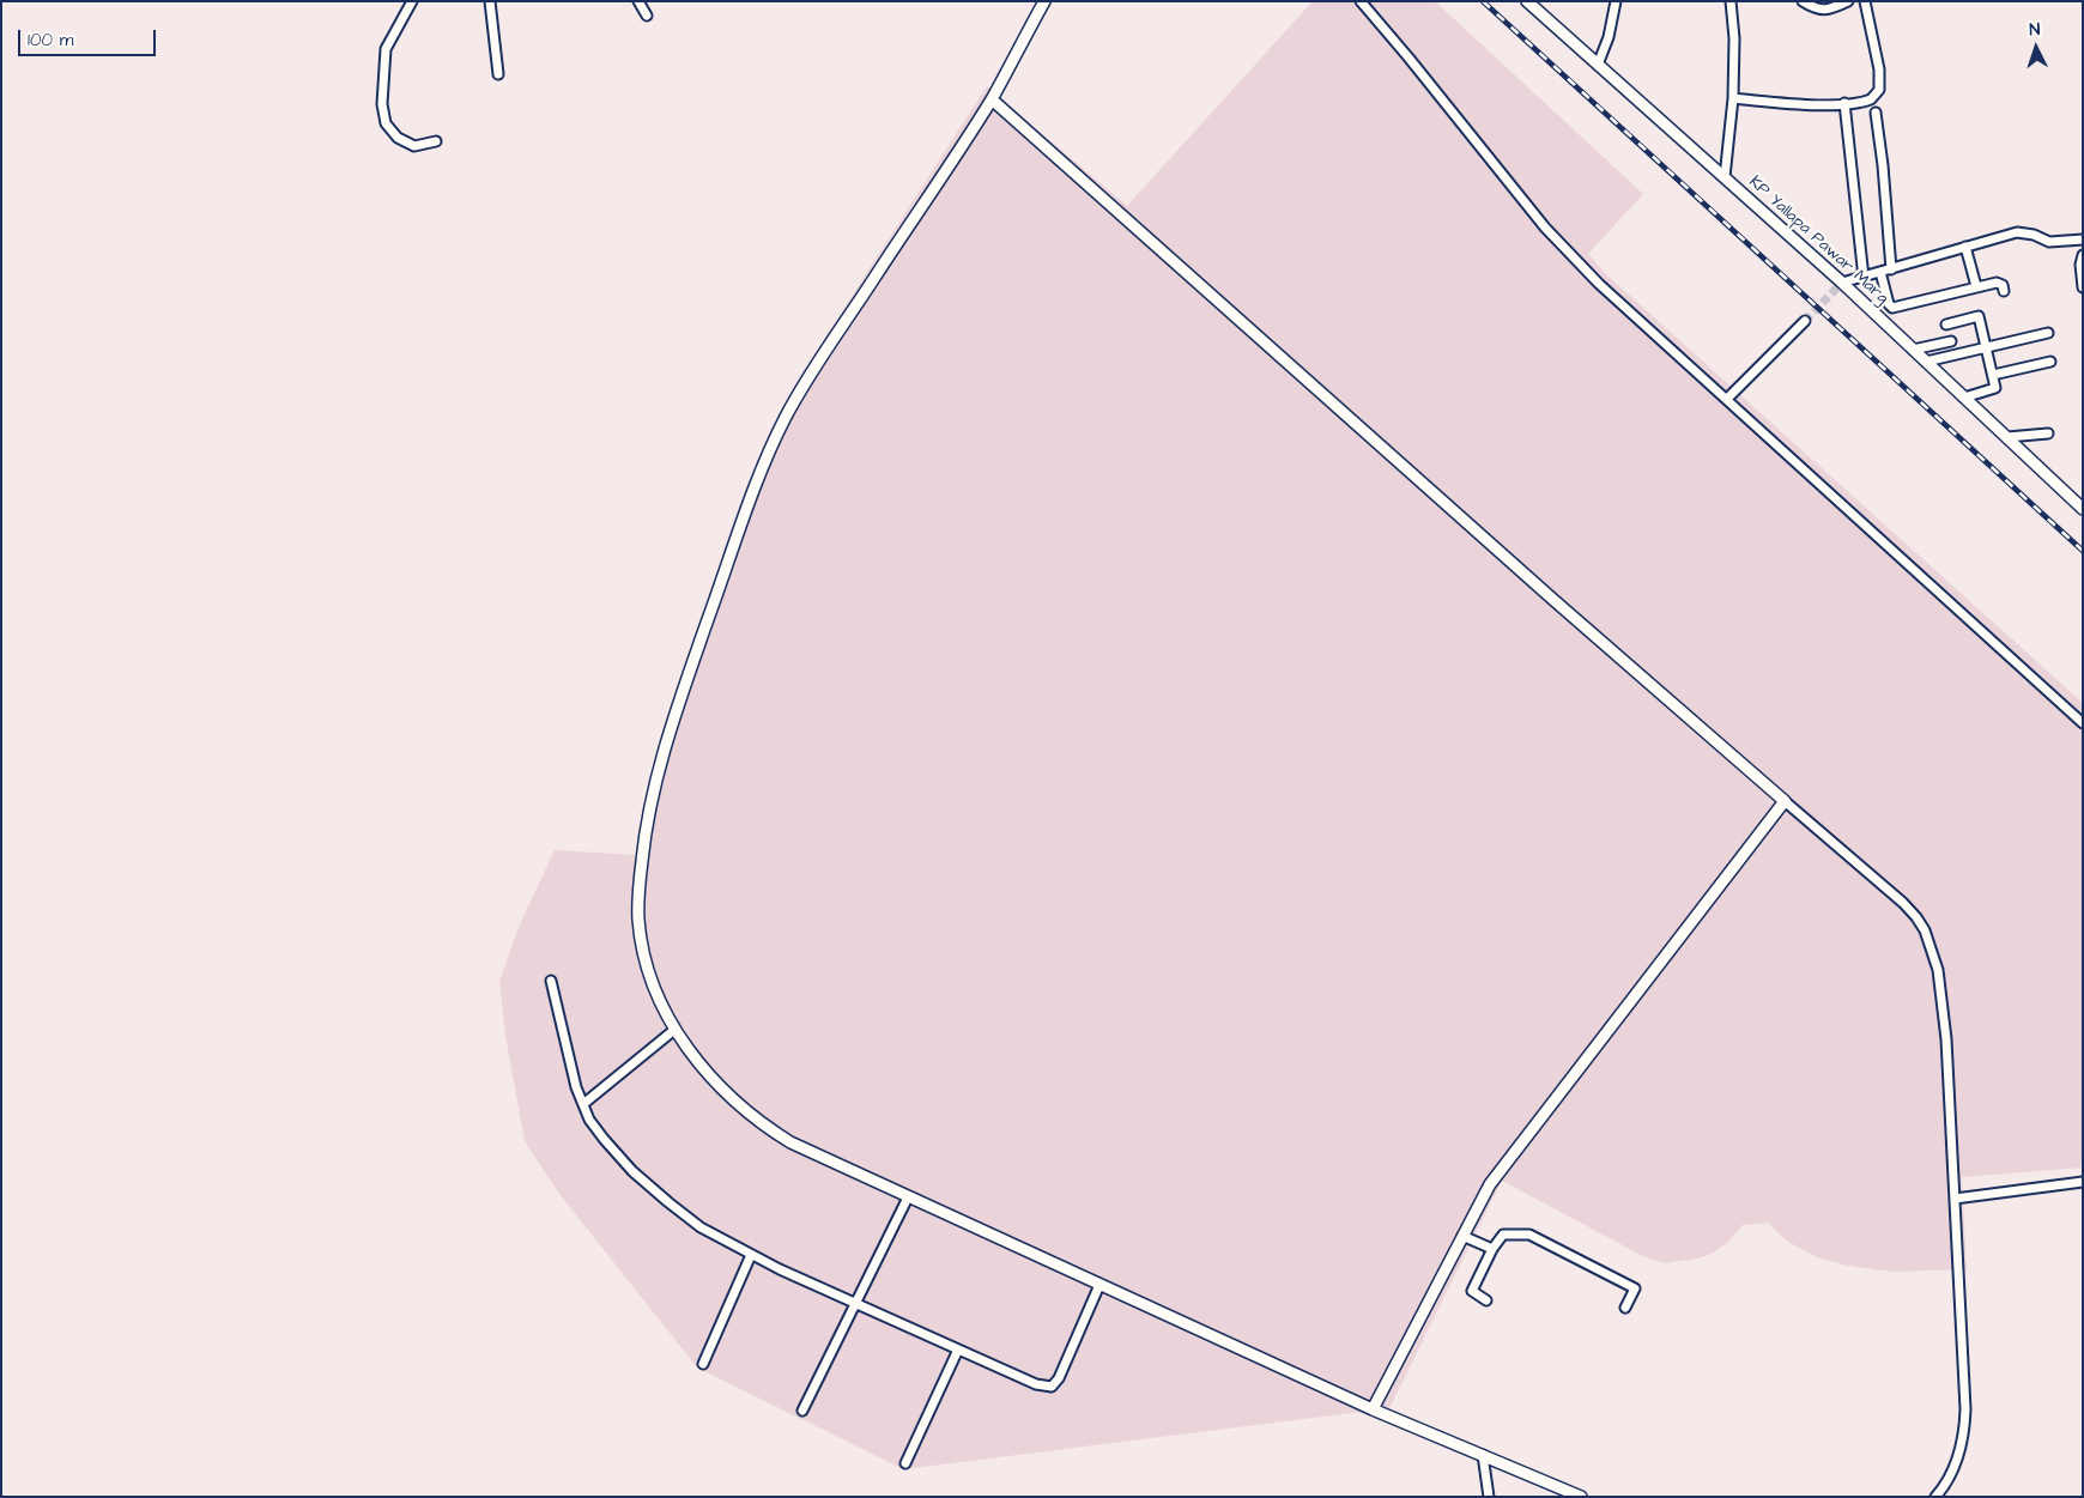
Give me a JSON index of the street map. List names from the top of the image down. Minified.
{"streets":{"street":["KP Yallapa Pawar Marg"]},"scale_bar":"100 m","north":"top"}
